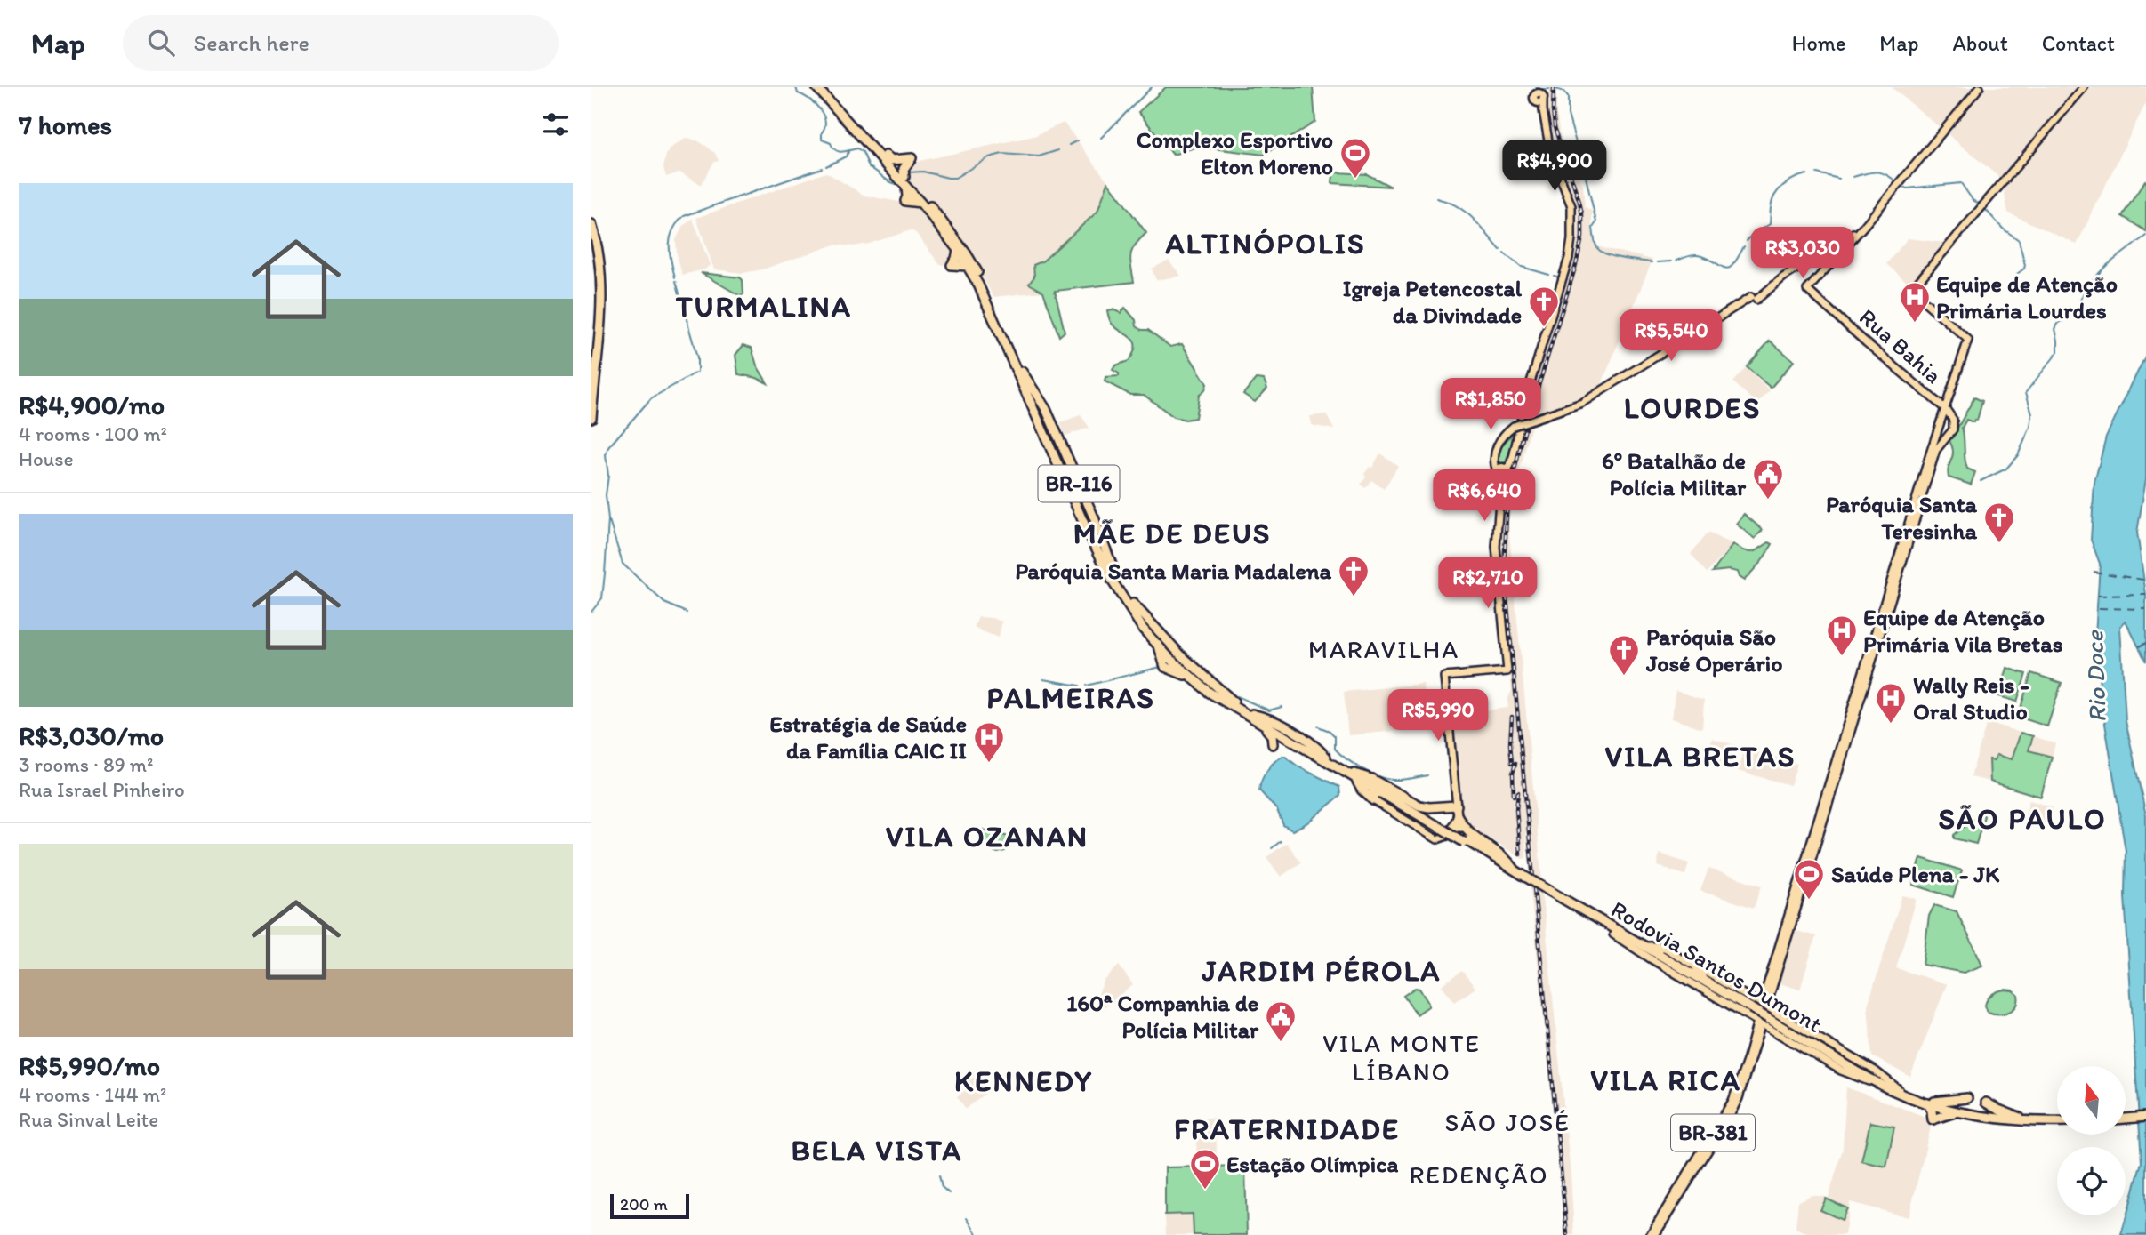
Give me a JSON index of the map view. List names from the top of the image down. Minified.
{"streets":{"highway":["BR-116","Rodovia Santos Dumont"],"main road":["Rua Bahia","BR-381"]},"crossings":[["Rua Bahia","BR-381"],["BR-116","Rodovia Santos Dumont"],["Rodovia Santos Dumont","BR-381"]],"districts":["ALTINÓPOLIS","TURMALINA","LOURDES","MÃE DE DEUS","MARAVILHA","PALMEIRAS","VILA BRETAS","SÃO PAULO","VILA OZANAN","JARDIM PÉROLA","VILA MONTE LÍBANO","VILA RICA","KENNEDY","SÃO JOSÉ","FRATERNIDADE","BELA VISTA","REDENÇÃO"],"water":["Rio Doce"],"places":{"sports":["Complexo Esportivo Elton Moreno","Saúde Plena - JK","Estação Olímpica"],"hospital":["Equipe de Atenção Primária Lourdes","Equipe de Atenção Primária Vila Bretas","Wally Reis - Oral Studio","Estratégia de Saúde da Família CAIC II"],"church":["Igreja Petencostal da Divindade","Paróquia Santa Teresinha","Paróquia Santa Maria Madalena","Paróquia São José Operário"],"public building":["6º Batalhão de Polícia Militar","160ª Companhia de Polícia Militar"]},"scale_bar":"200 m","north":"top","page":{"header":"Map","search":"Search here","nav":["Home","Map","About","Contact"],"heading":"7 homes","price":["R$4,900","R$3,030","R$5,540","R$1,850","R$6,640","R$2,710","R$5,990"],"list":[{"name":"R$4,900/mo","note":"4 rooms · 100 m² · House"},{"name":"R$3,030/mo","note":"3 rooms · 89 m² · Rua Israel Pinheiro"},{"name":"R$5,990/mo","note":"4 rooms · 144 m² · Rua Sinval Leite"}],"scale":"200 m"}}
